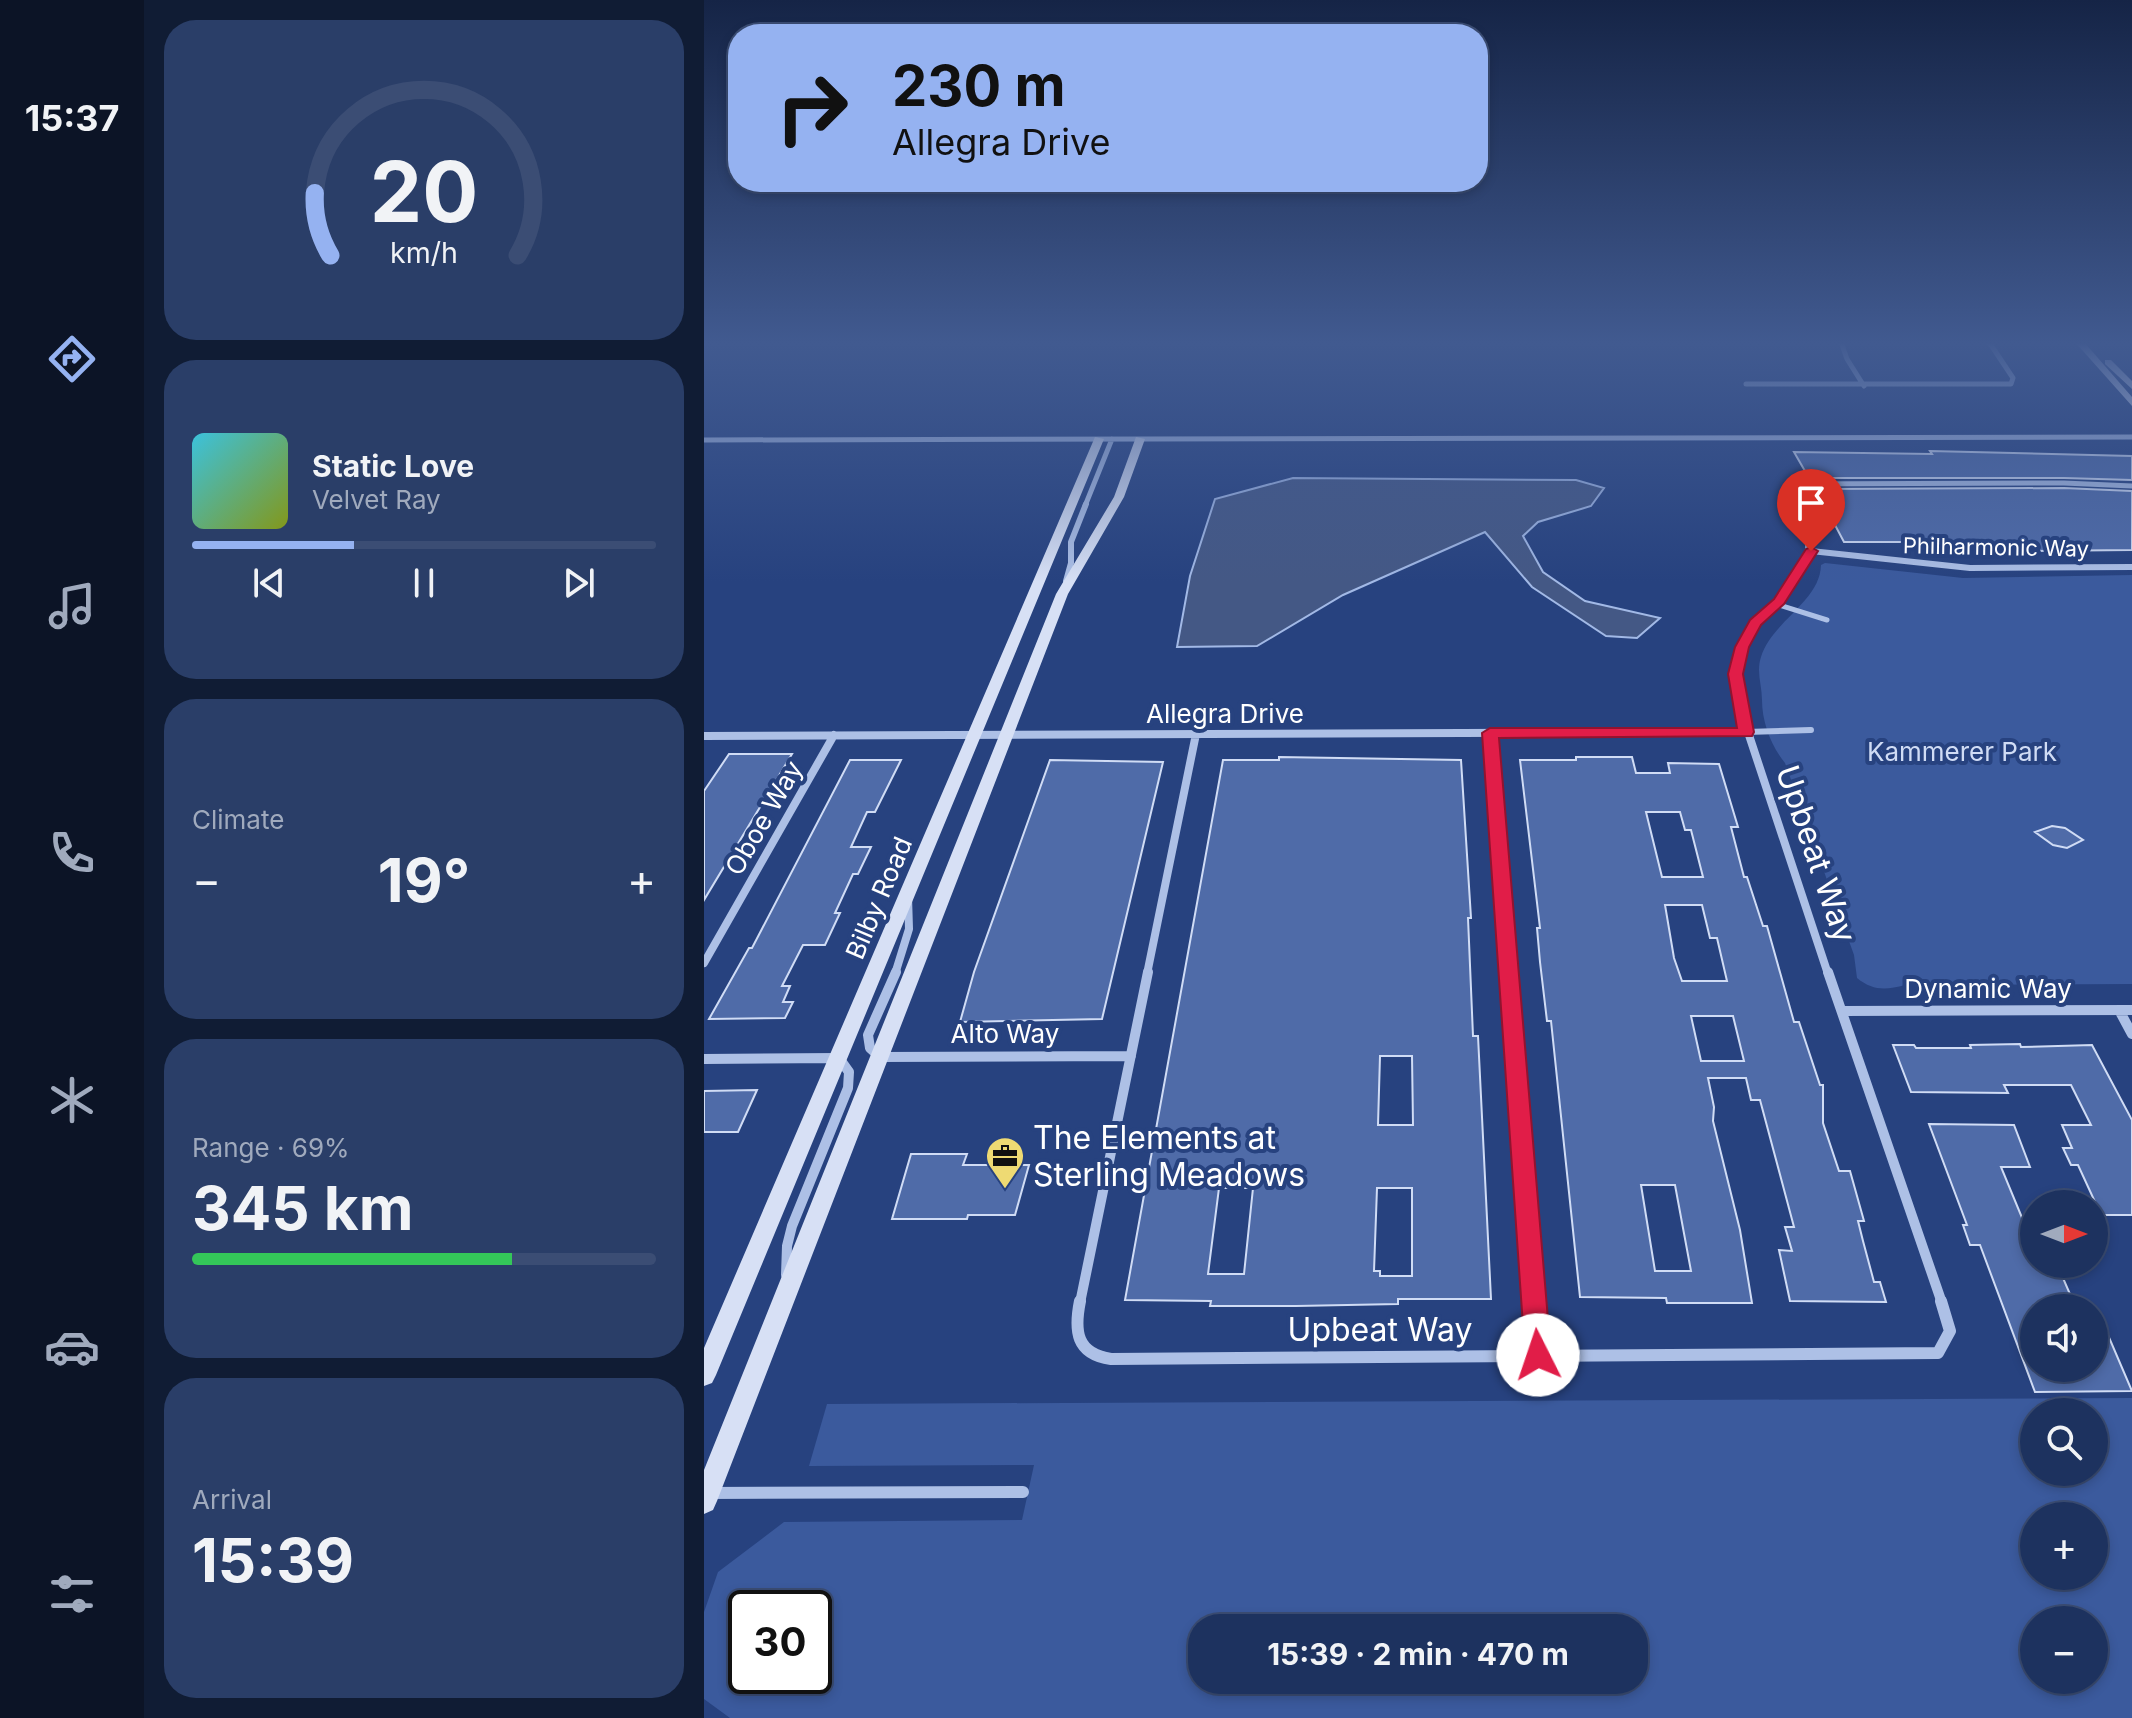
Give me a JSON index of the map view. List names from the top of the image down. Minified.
{"streets":{"street":["Philharmonic Way","Allegra Drive","Oboe Way","Upbeat Way","Bilby Road","Dynamic Way","Alto Way"]},"crossings":[["Philharmonic Way","Upbeat Way"],["Allegra Drive","Oboe Way"],["Allegra Drive","Upbeat Way"],["Allegra Drive","Bilby Road"],["Upbeat Way","Dynamic Way"],["Upbeat Way","Alto Way"]],"parks":["Kammerer Park"],"places":{"office":["The Elements at Sterling Meadows"]},"north":"right","page":{"tabs":"15:37","turn":["230 m","Allegra Drive"],"song":["Static Love","Velvet Ray"],"tile":["Climate",["Range · 69%","345 km"],["Arrival","15:39"]],"heat":["−","19°","+"],"map_buttons":["+","−"],"limit":"30","trip":"15:39 · 2 min · 470 m","gauge":["20","km/h"]}}
